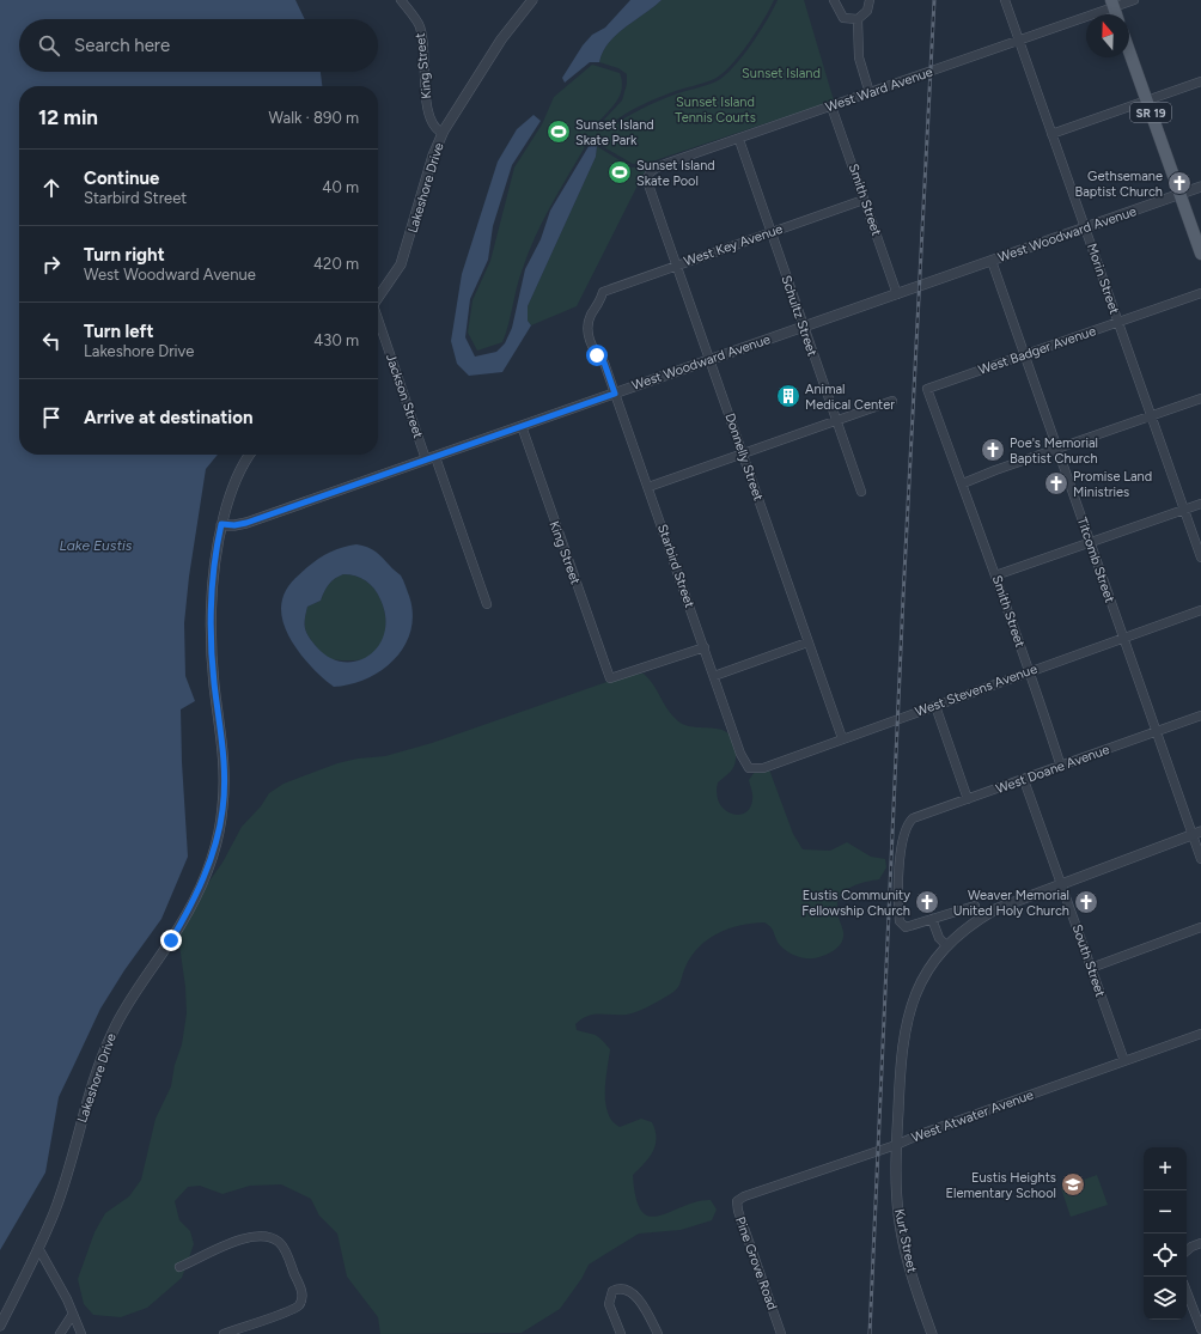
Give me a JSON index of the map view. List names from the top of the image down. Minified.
{"streets":{"main road":["SR 19"],"street":["King Street","West Ward Avenue","Lakeshore Drive","Smith Street","West Woodward Avenue","West Key Avenue","Morin Street","Schultz Street","West Badger Avenue","Jackson Street","Donnelly Street","Titcomb Street","Starbird Street","West Stevens Avenue","West Doane Avenue","South Street","West Atwater Avenue","Kurt Street","Pine Grove Road"]},"crossings":[["King Street","Lakeshore Drive"],["King Street","West Woodward Avenue"],["King Street","Starbird Street"],["West Ward Avenue","Smith Street"],["West Ward Avenue","Morin Street"],["West Ward Avenue","Schultz Street"],["West Ward Avenue","Donnelly Street"],["SR 19","West Woodward Avenue"],["Lakeshore Drive","West Woodward Avenue"],["Smith Street","West Woodward Avenue"],["Smith Street","West Key Avenue"],["Smith Street","West Badger Avenue"],["Smith Street","West Stevens Avenue"],["Smith Street","West Doane Avenue"],["West Woodward Avenue","Morin Street"],["West Woodward Avenue","Schultz Street"],["West Woodward Avenue","Jackson Street"],["West Woodward Avenue","Donnelly Street"],["West Woodward Avenue","Titcomb Street"],["West Woodward Avenue","Starbird Street"],["West Key Avenue","Schultz Street"],["West Key Avenue","Donnelly Street"],["West Key Avenue","Starbird Street"],["Morin Street","West Badger Avenue"],["West Badger Avenue","Titcomb Street"],["Donnelly Street","West Stevens Avenue"],["Titcomb Street","West Stevens Avenue"],["Titcomb Street","West Doane Avenue"],["Titcomb Street","Kurt Street"],["Starbird Street","West Stevens Avenue"],["West Doane Avenue","South Street"],["South Street","West Atwater Avenue"],["South Street","Kurt Street"],["West Atwater Avenue","Kurt Street"],["West Atwater Avenue","Pine Grove Road"]],"water":["Lake Eustis"],"parks":["Sunset Island","Sunset Island Tennis Courts"],"places":{"sports":["Sunset Island Skate Park","Sunset Island Skate Pool"],"church":["Gethsemane Baptist Church","Poe's Memorial Baptist Church","Promise Land Ministries","Eustis Community Fellowship Church","Weaver Memorial United Holy Church"],"building":["Animal Medical Center"],"school or university":["Eustis Heights Elementary School"]},"north":"top","page":{"search":"Search here","heading":["12 min","Walk · 890 m"],"list":[["Continue","Starbird Street","40 m"],["Turn right","West Woodward Avenue","420 m"],["Turn left","Lakeshore Drive","430 m"],"Arrive at destination"],"map_buttons":["+","−"]}}
